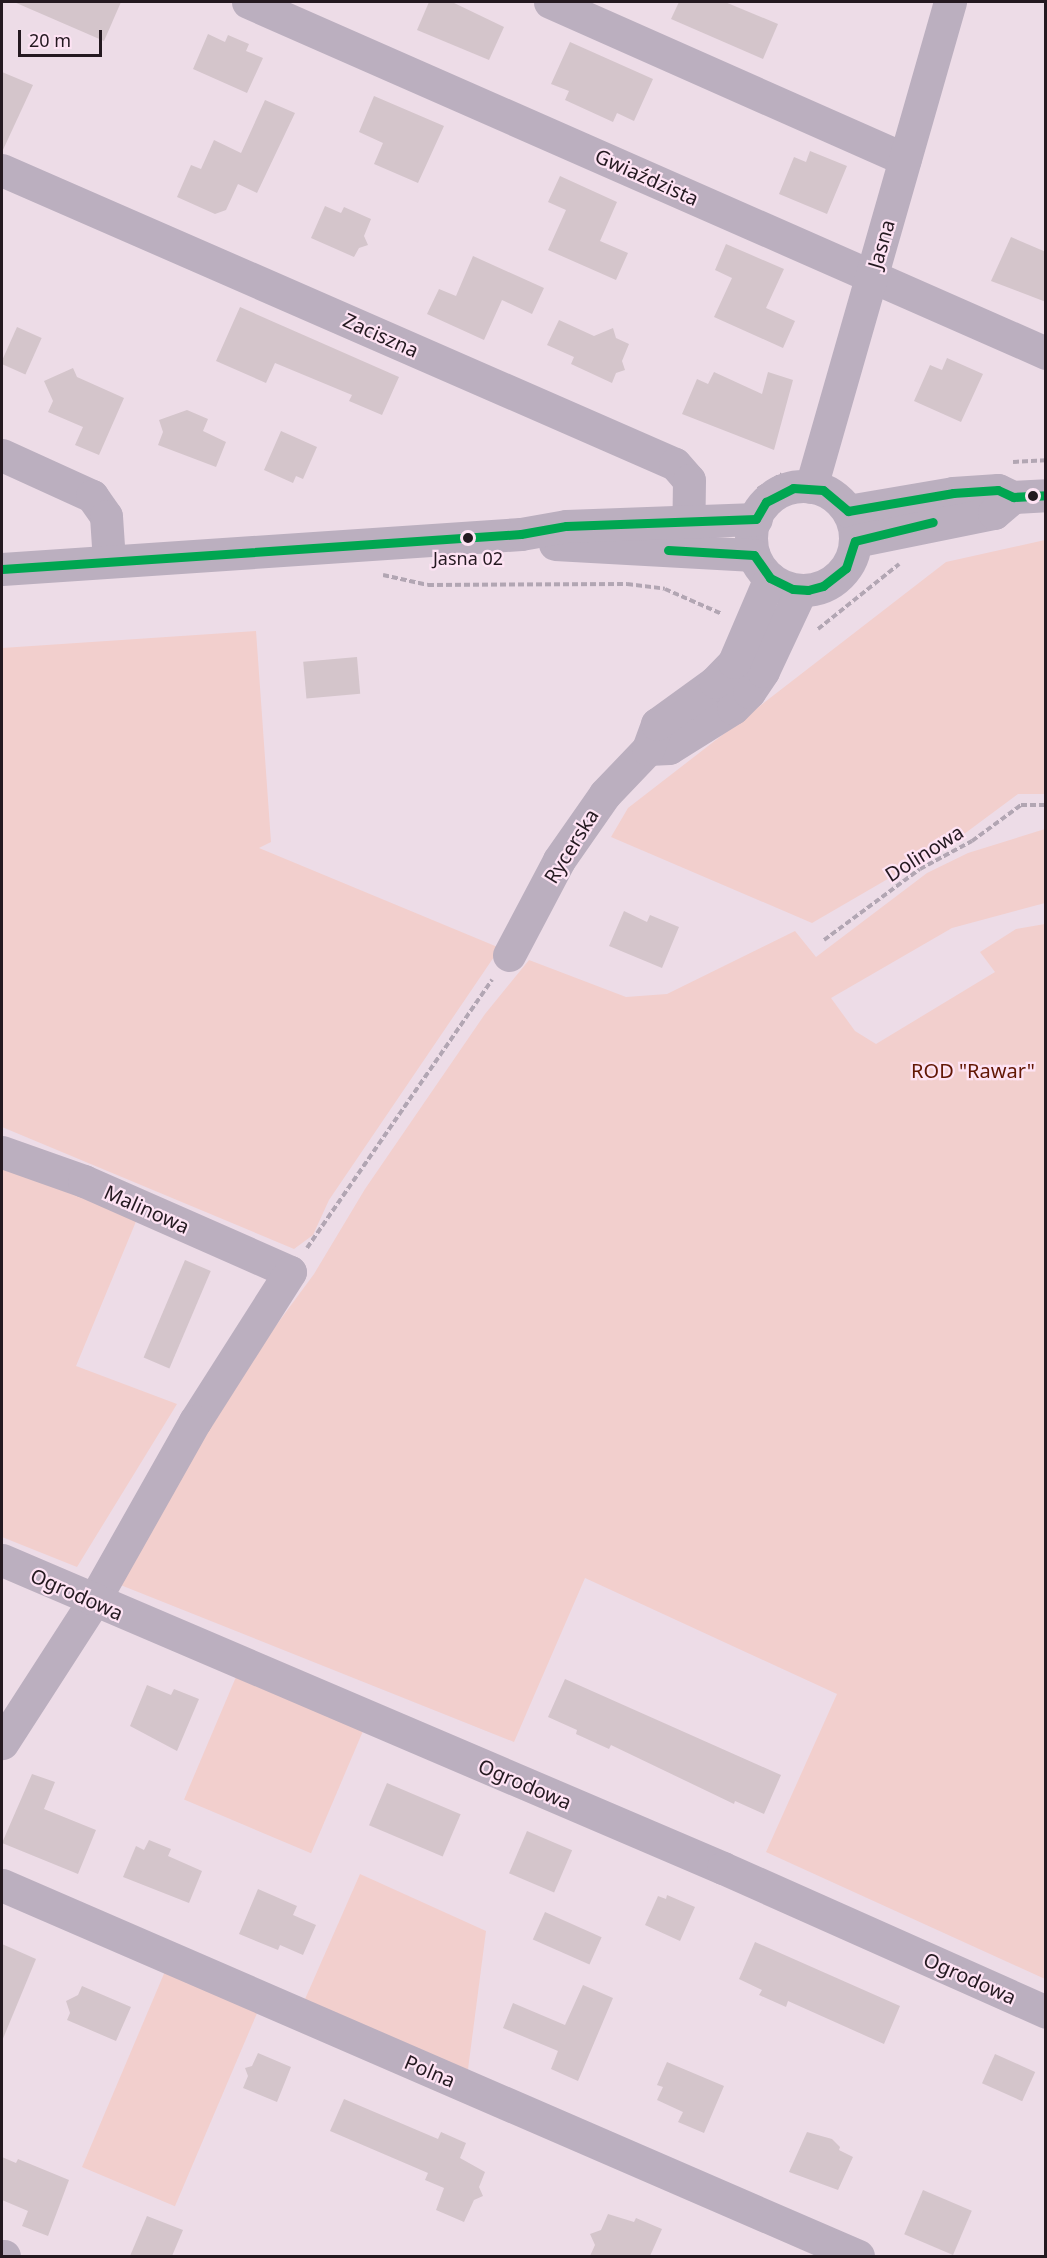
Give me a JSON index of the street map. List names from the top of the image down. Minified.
{"streets":{"street":["Gwiaździsta","Jasna","Zaciszna","Rycerska","Malinowa","Ogrodowa","Polna"],"path":["Dolinowa"]},"crossings":[["Gwiaździsta","Jasna"],["Jasna","Rycerska"]],"parks":["ROD \"Rawar\""],"places":["Jasna 02"],"scale_bar":"20 m"}
